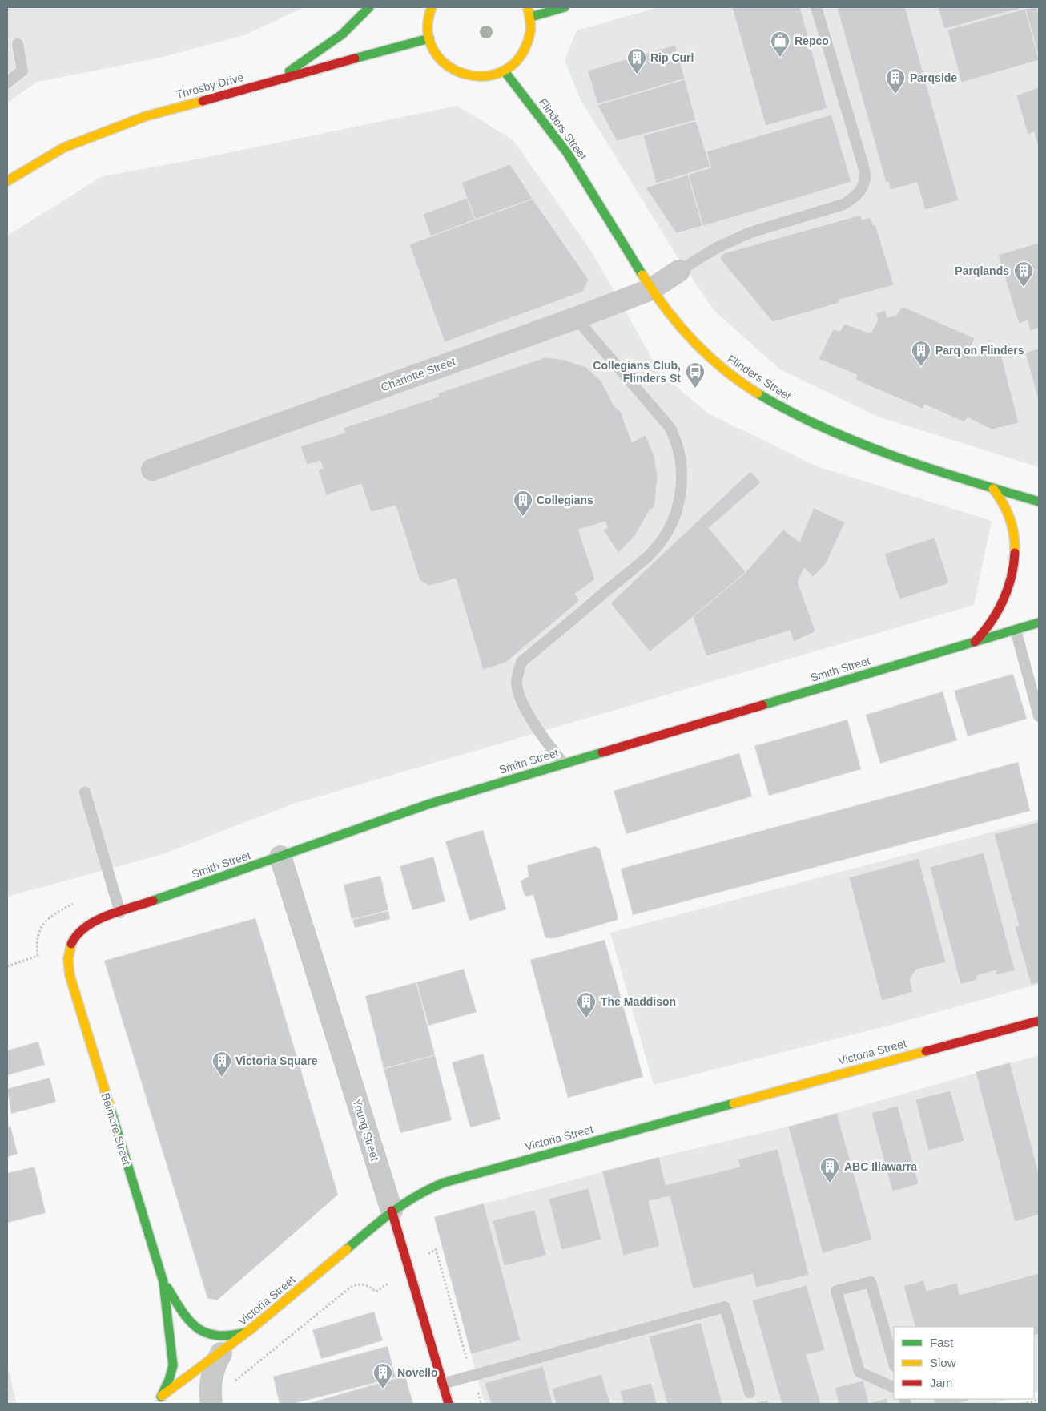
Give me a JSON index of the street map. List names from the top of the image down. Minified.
{"streets":{"street":["Throsby Drive","Flinders Street","Charlotte Street","Smith Street","Victoria Street","Belmore Street","Young Street"]},"crossings":[["Flinders Street","Charlotte Street"],["Smith Street","Belmore Street"],["Smith Street","Young Street"],["Victoria Street","Belmore Street"],["Victoria Street","Young Street"]],"places":{"shop":["Repco"],"building":["Rip Curl","Parqside","Parqlands","Parq on Flinders","Collegians","The Maddison","Victoria Square","ABC Illawarra","Novello"],"bus stop":["Collegians Club, Flinders St"]},"legend":["Fast","Slow","Jam"]}
